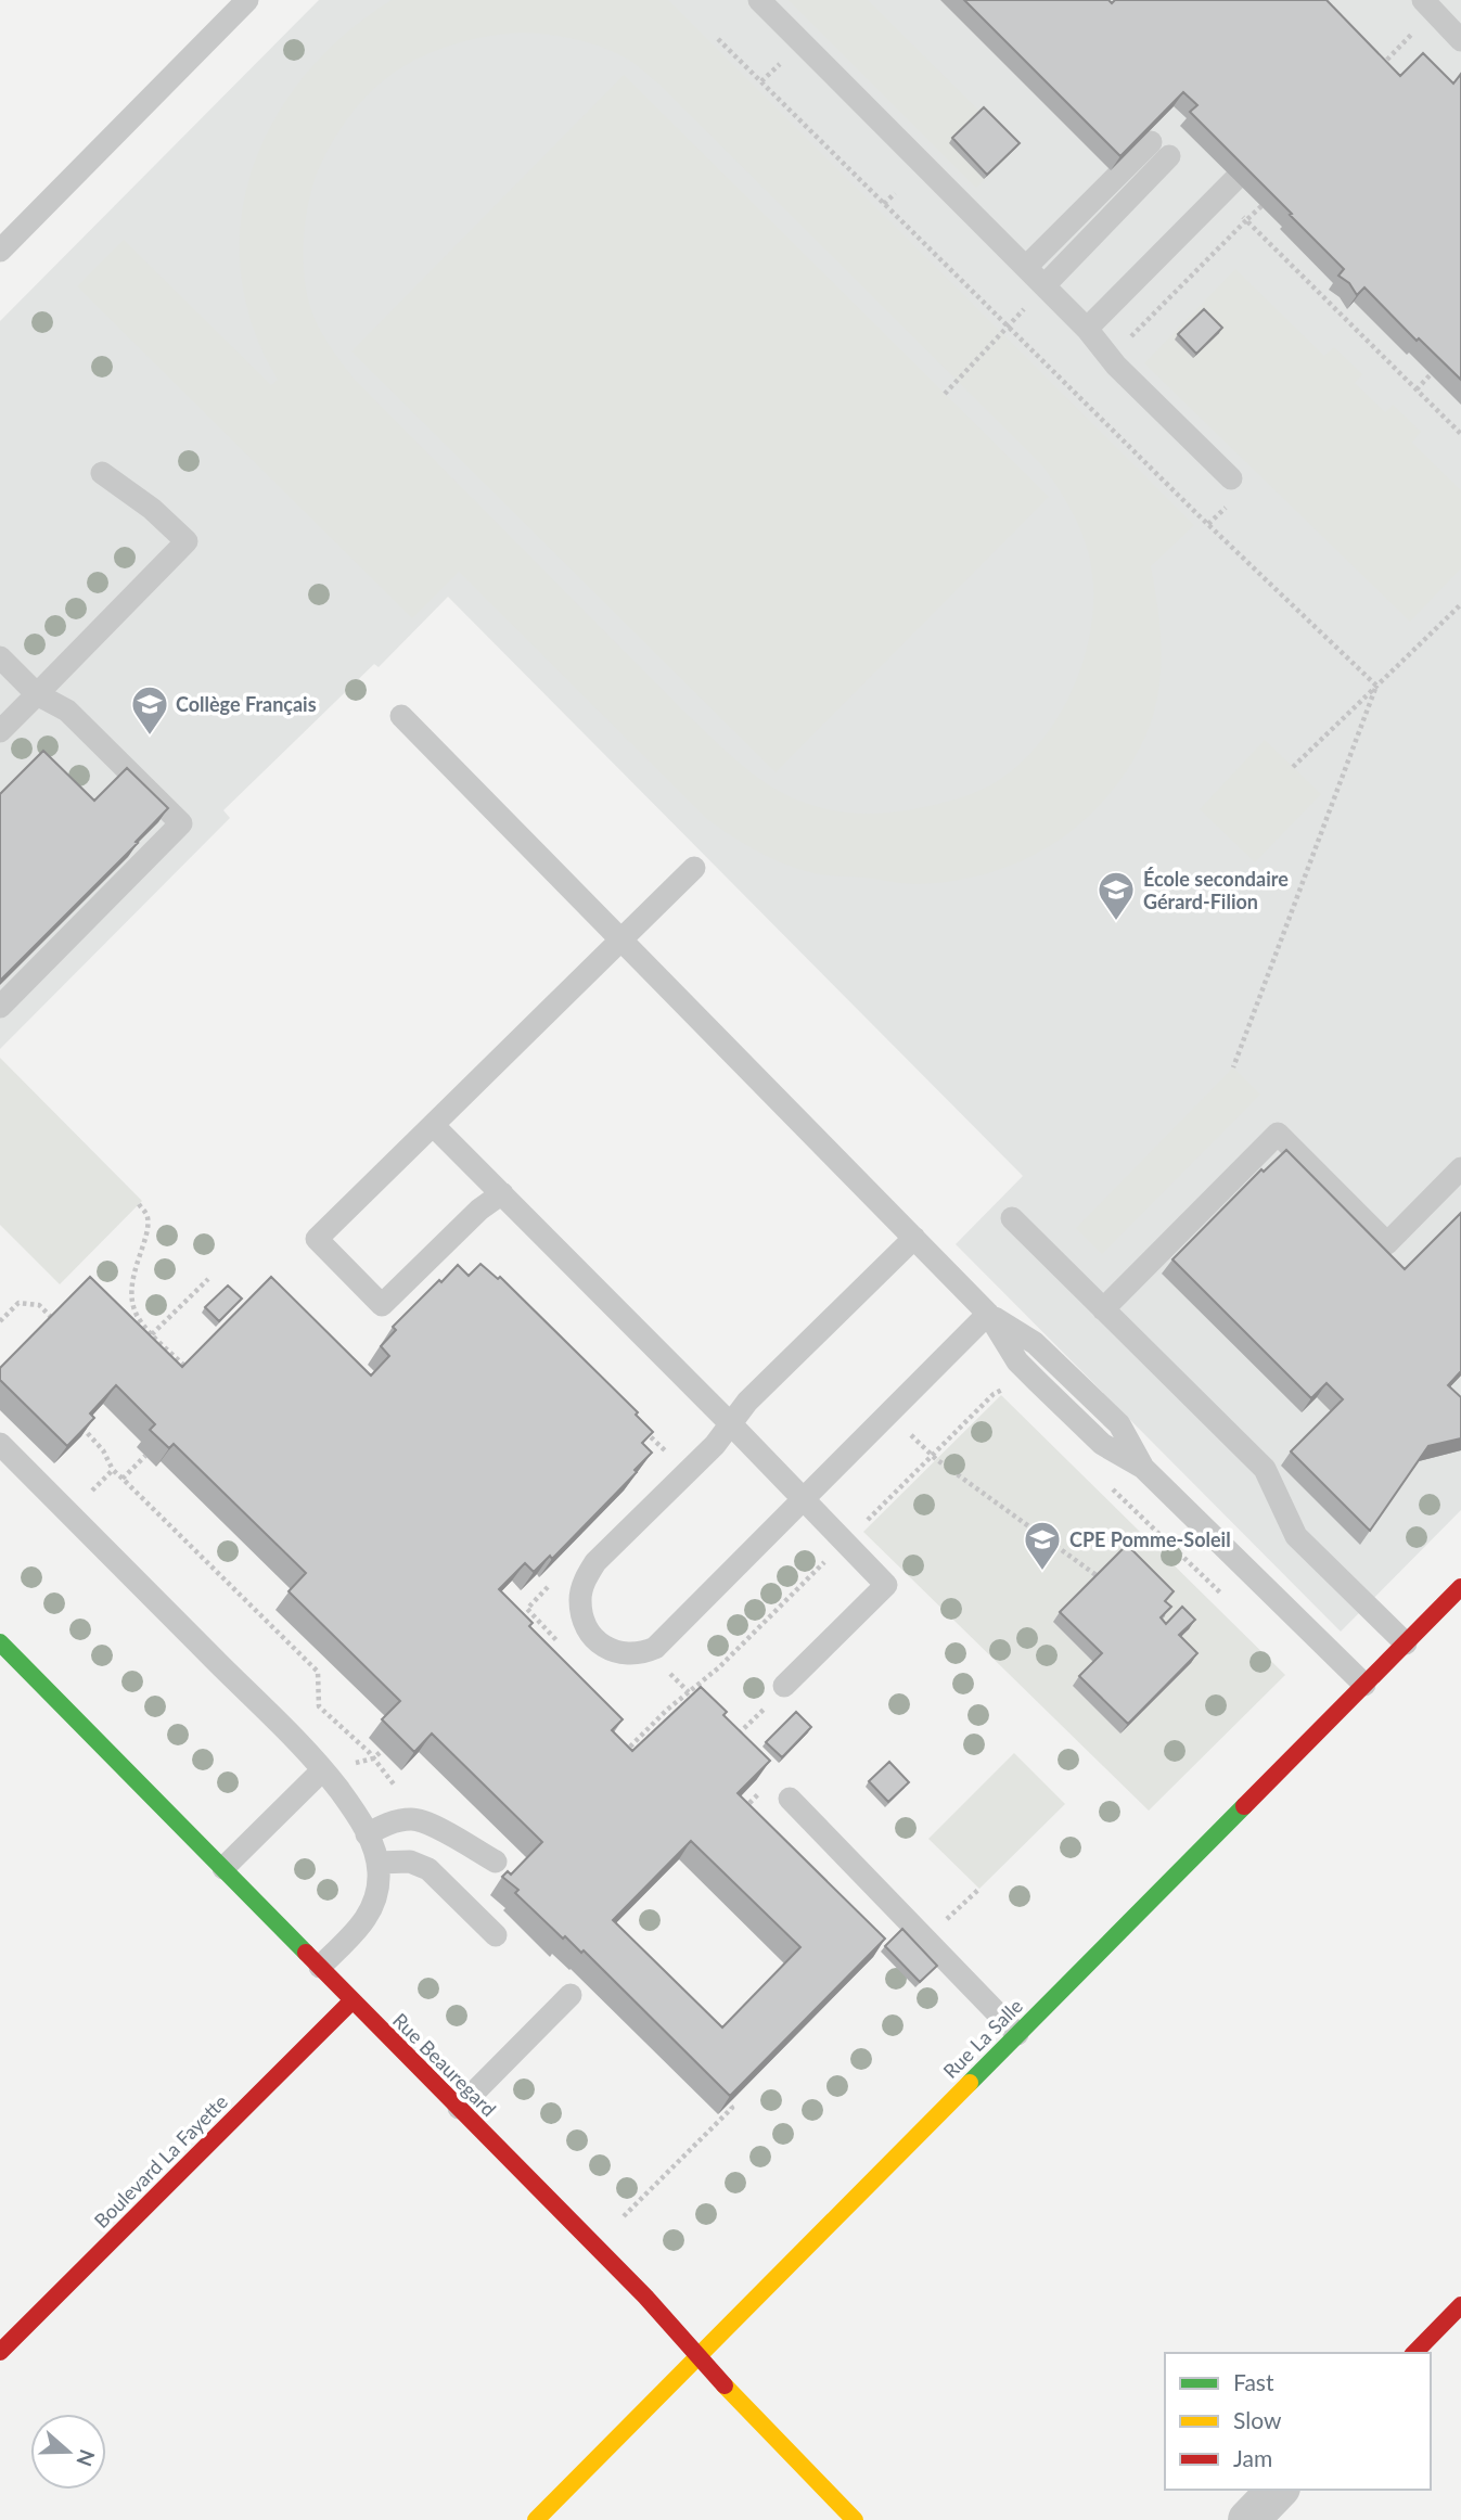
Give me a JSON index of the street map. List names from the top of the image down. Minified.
{"streets":{"street":["Rue La Salle","Rue Beauregard","Boulevard La Fayette"]},"crossings":[["Rue La Salle","Rue Beauregard"],["Rue Beauregard","Boulevard La Fayette"]],"places":{"school or university":["Collège Français","École secondaire Gérard-Filion","CPE Pomme-Soleil"]},"legend":["Fast","Slow","Jam"],"north":"right"}
